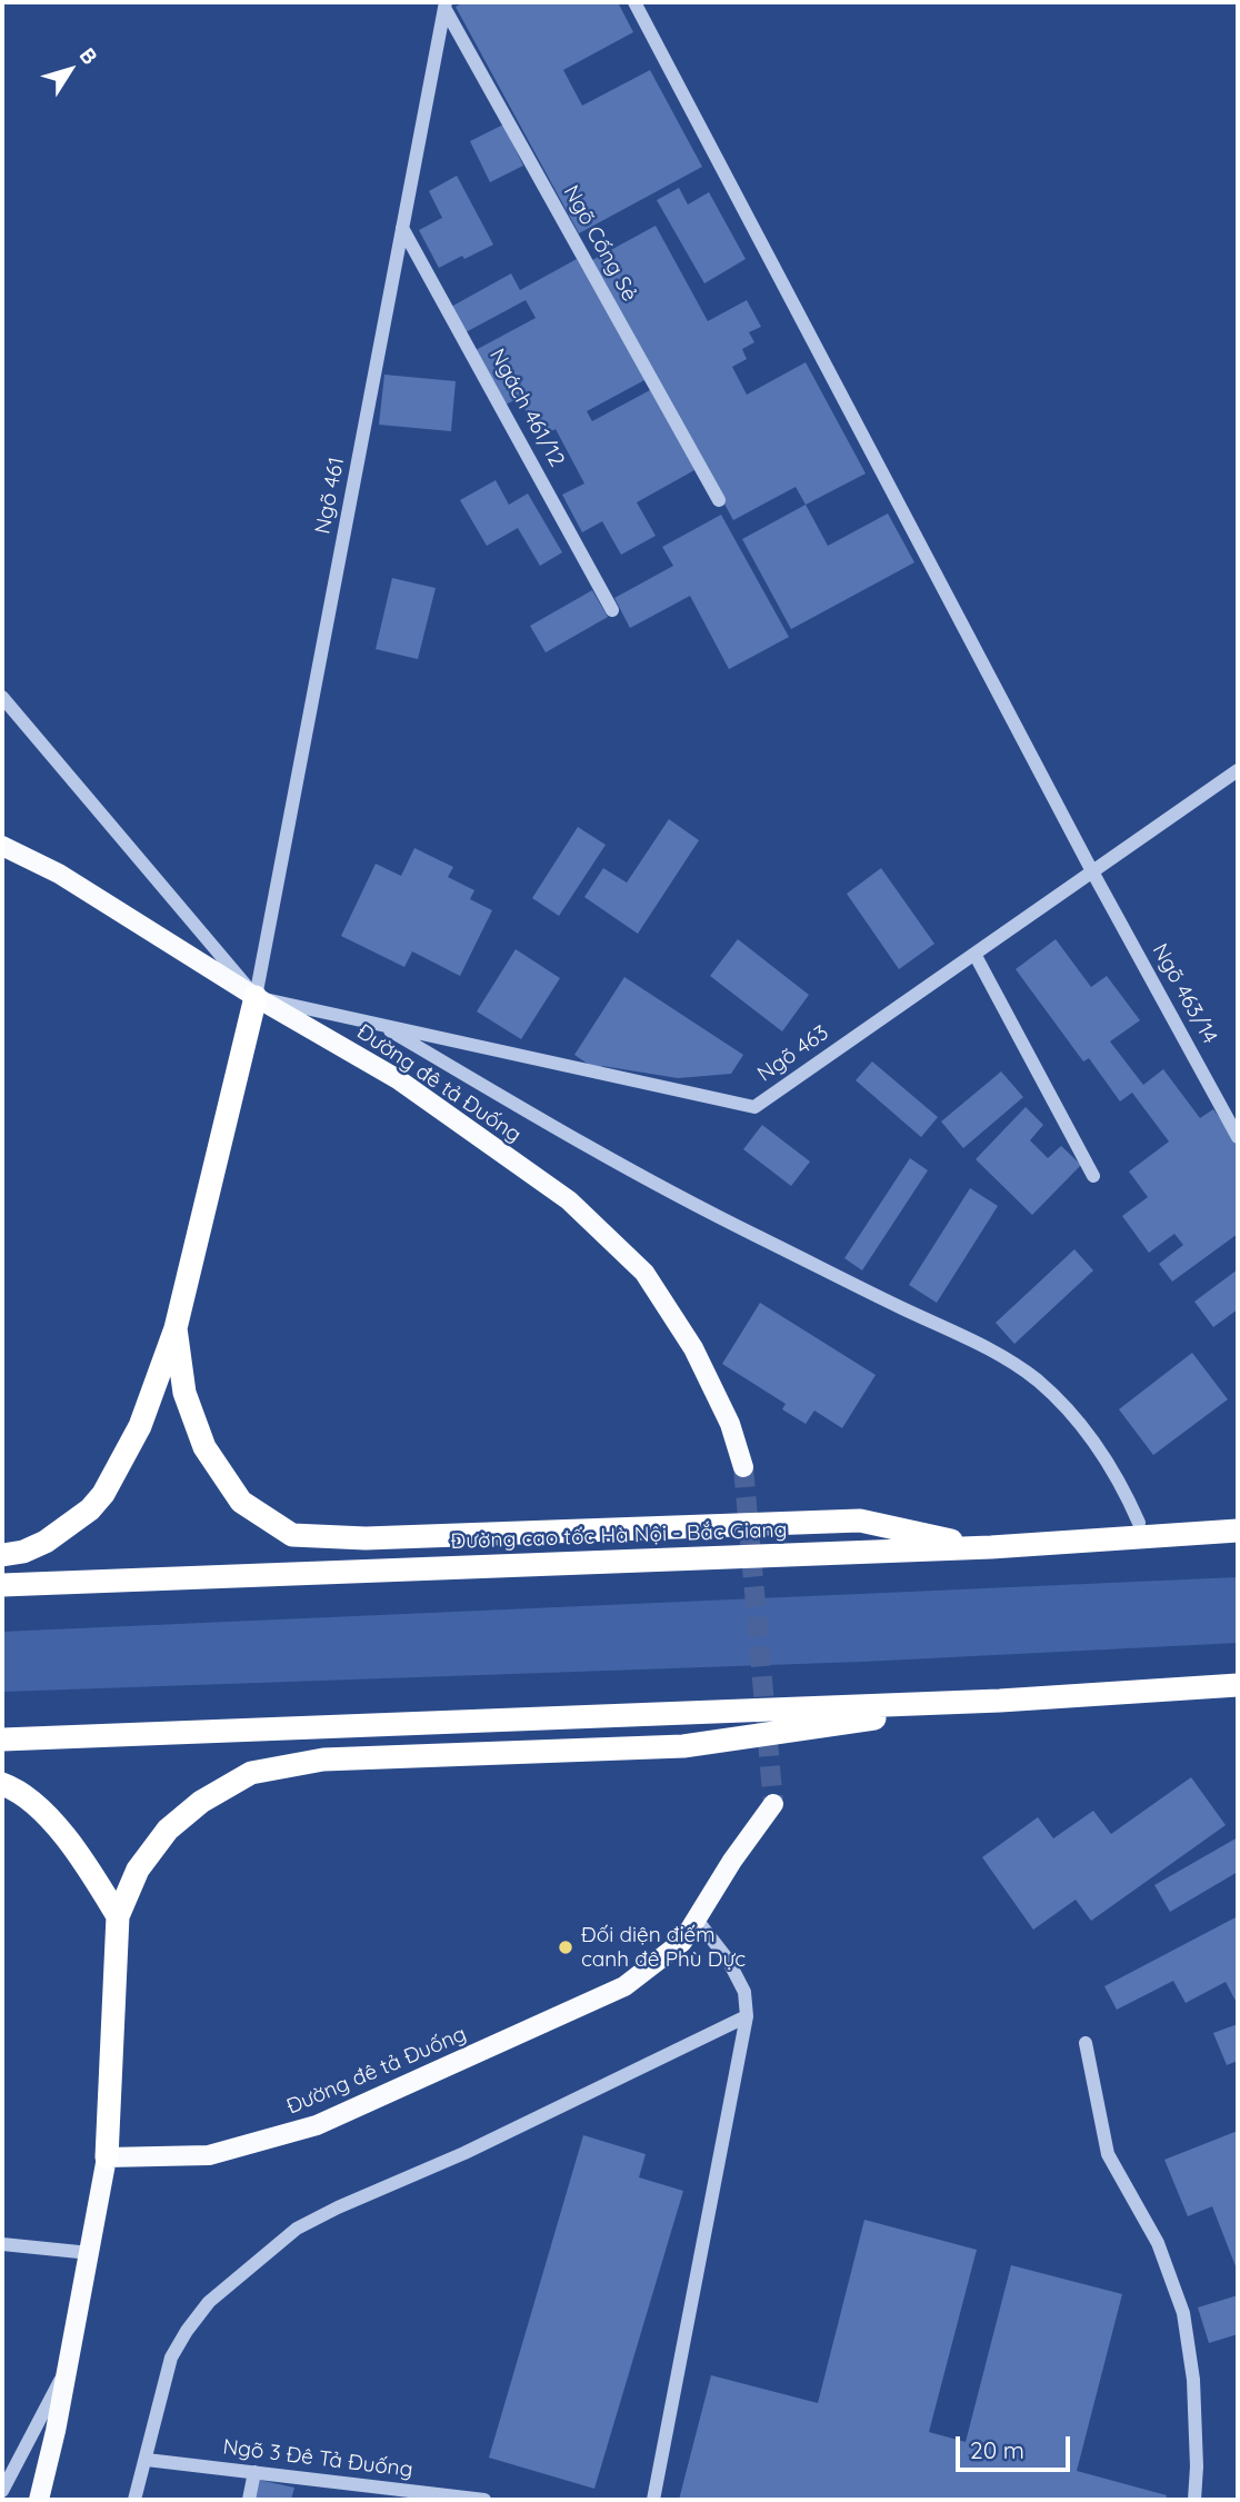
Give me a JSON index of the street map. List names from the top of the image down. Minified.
{"streets":{"highway":["Đường cao tốc Hà Nội - Bắc Giang"],"main road":["Đường đê tả Đuống"],"street":["Ngõ Cống Sẻ","Ngách 461/12","Ngõ 461","Ngõ 463/14","Ngõ 463","Ngõ 3 Đê Tả Đuống"]},"crossings":[["Ngõ Cống Sẻ","Ngõ 461"],["Ngách 461/12","Ngõ 461"],["Ngõ 461","Ngõ 463"],["Ngõ 461","Đường đê tả Đuống"],["Ngõ 463/14","Ngõ 463"],["Ngõ 463","Đường đê tả Đuống"]],"places":["Đối diện điếm canh đê Phù Dực"],"scale_bar":"20 m","north":"top right"}
